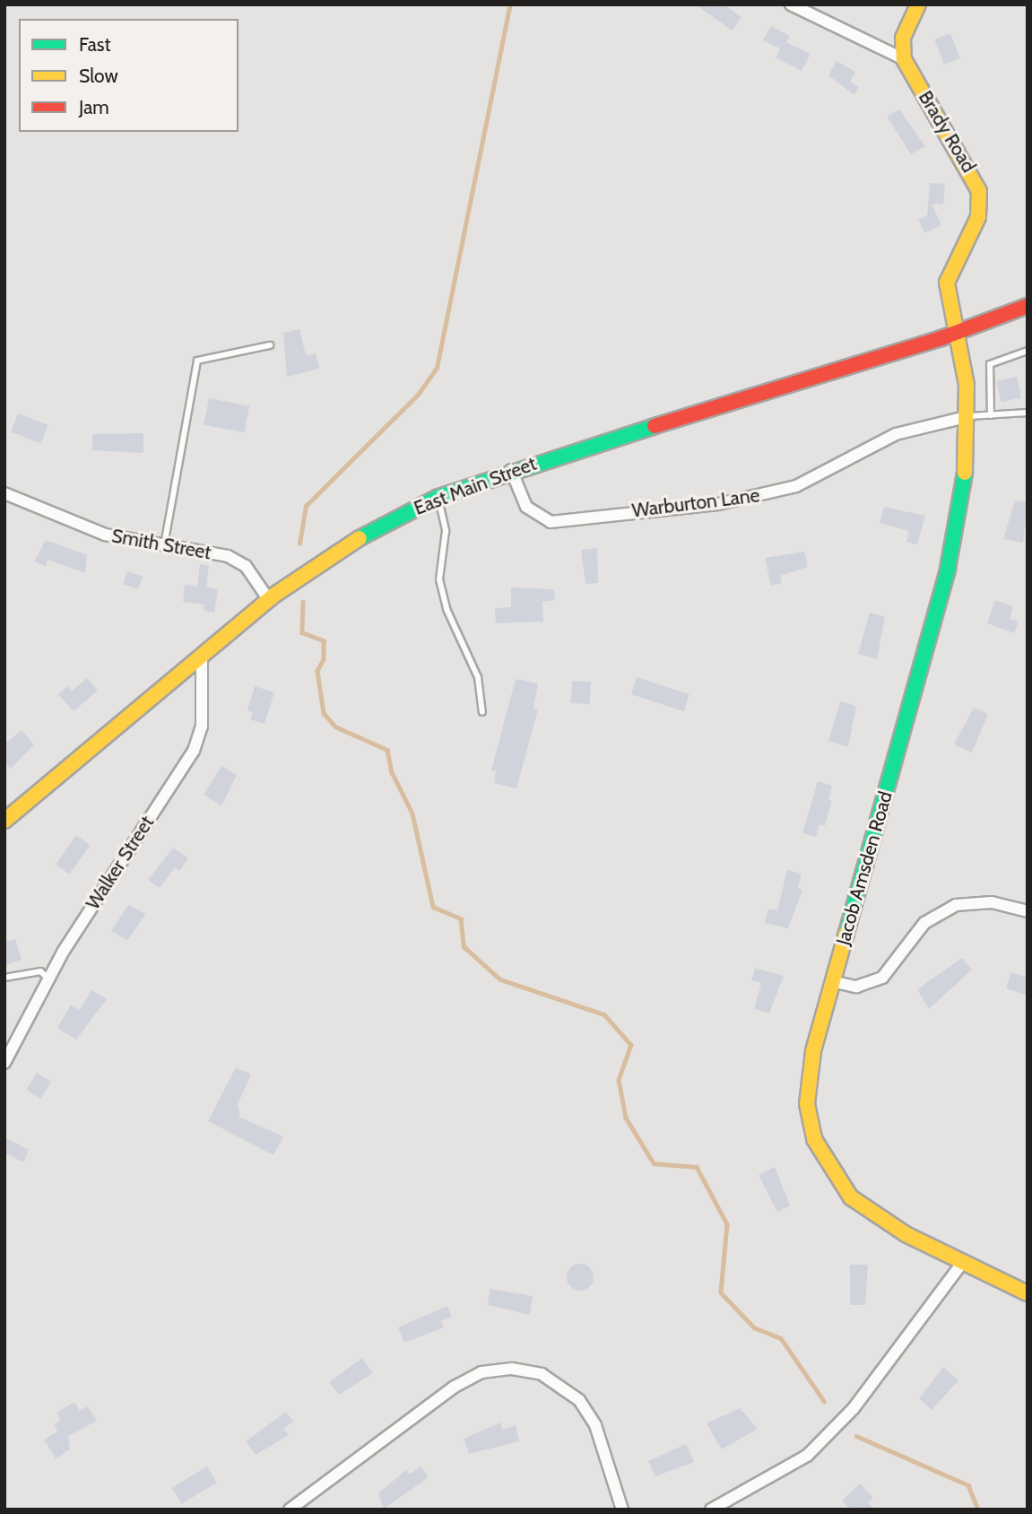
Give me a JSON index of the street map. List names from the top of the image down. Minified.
{"streets":{"street":["Brady Road","East Main Street","Warburton Lane","Smith Street","Walker Street","Jacob Amsden Road"]},"crossings":[["Brady Road","East Main Street"],["Brady Road","Jacob Amsden Road"],["East Main Street","Warburton Lane"],["East Main Street","Smith Street"],["East Main Street","Walker Street"],["East Main Street","Jacob Amsden Road"],["Warburton Lane","Jacob Amsden Road"]],"legend":["Fast","Slow","Jam"]}
